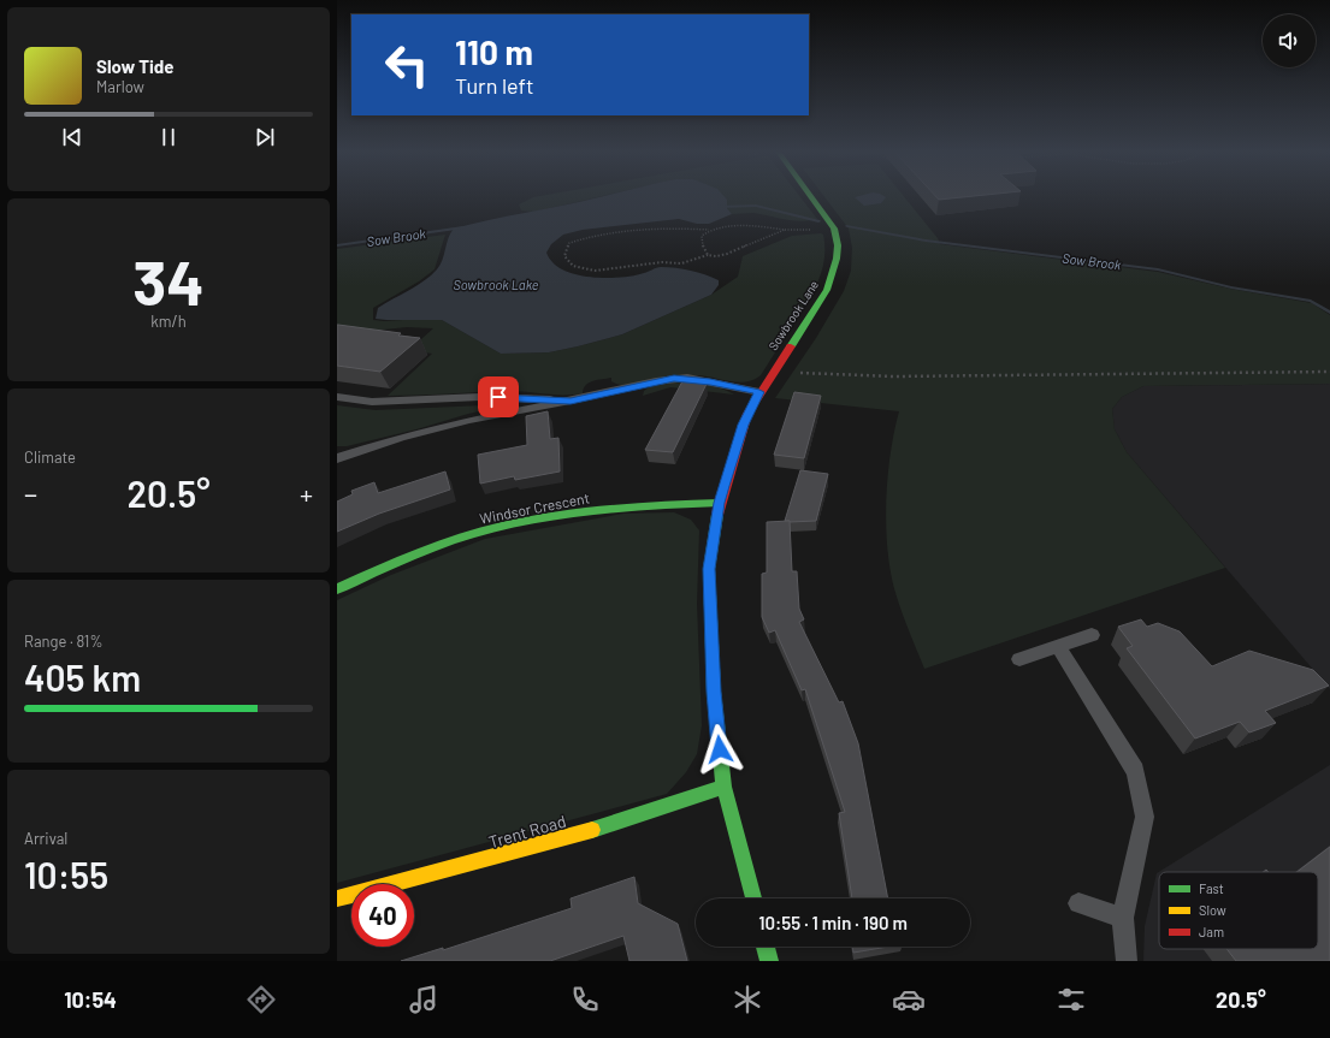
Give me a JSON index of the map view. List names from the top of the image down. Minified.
{"streets":{"street":["Sowbrook Lane","Windsor Crescent","Trent Road"]},"crossings":[["Sowbrook Lane","Windsor Crescent"],["Sowbrook Lane","Trent Road"]],"water":["Sow Brook","Sowbrook Lake"],"legend":["Fast","Slow","Jam"],"page":{"turn":["110 m","Turn left"],"song":["Slow Tide","Marlow"],"tile":[["34","km/h"],"Climate",["Range · 81%","405 km"],["Arrival","10:55"]],"heat":["−","20.5°","+"],"limit":"40","trip":"10:55 · 1 min · 190 m","tabs":["10:54","20.5°"]}}
